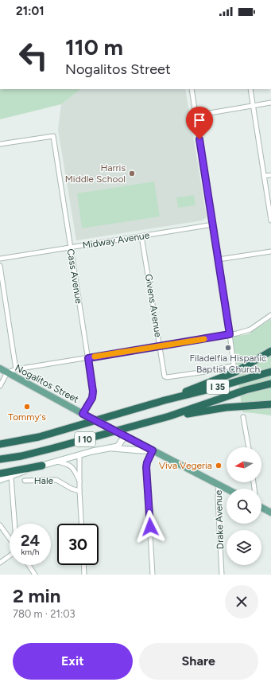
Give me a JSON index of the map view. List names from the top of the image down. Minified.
{"streets":{"highway":["I 35","I 10"],"main road":["Nogalitos Street"],"street":["Midway Avenue","Cass Avenue","Givens Avenue","Hale","Drake Avenue"]},"crossings":[["Midway Avenue","Cass Avenue"],["Midway Avenue","Givens Avenue"],["Cass Avenue","Nogalitos Street"],["Nogalitos Street","Drake Avenue"],["I 35","I 10"]],"places":["Harris Middle School","Filadelfia Hispanic Baptist Church","Tommy's","Viva Vegeria"],"north":"left","page":{"status":"21:01","turn":["110 m","Nogalitos Street"],"speed":"24 km/h","limit":"30","heading":["2 min","780 m · 21:03"],"buttons":["Exit","Share"]}}
